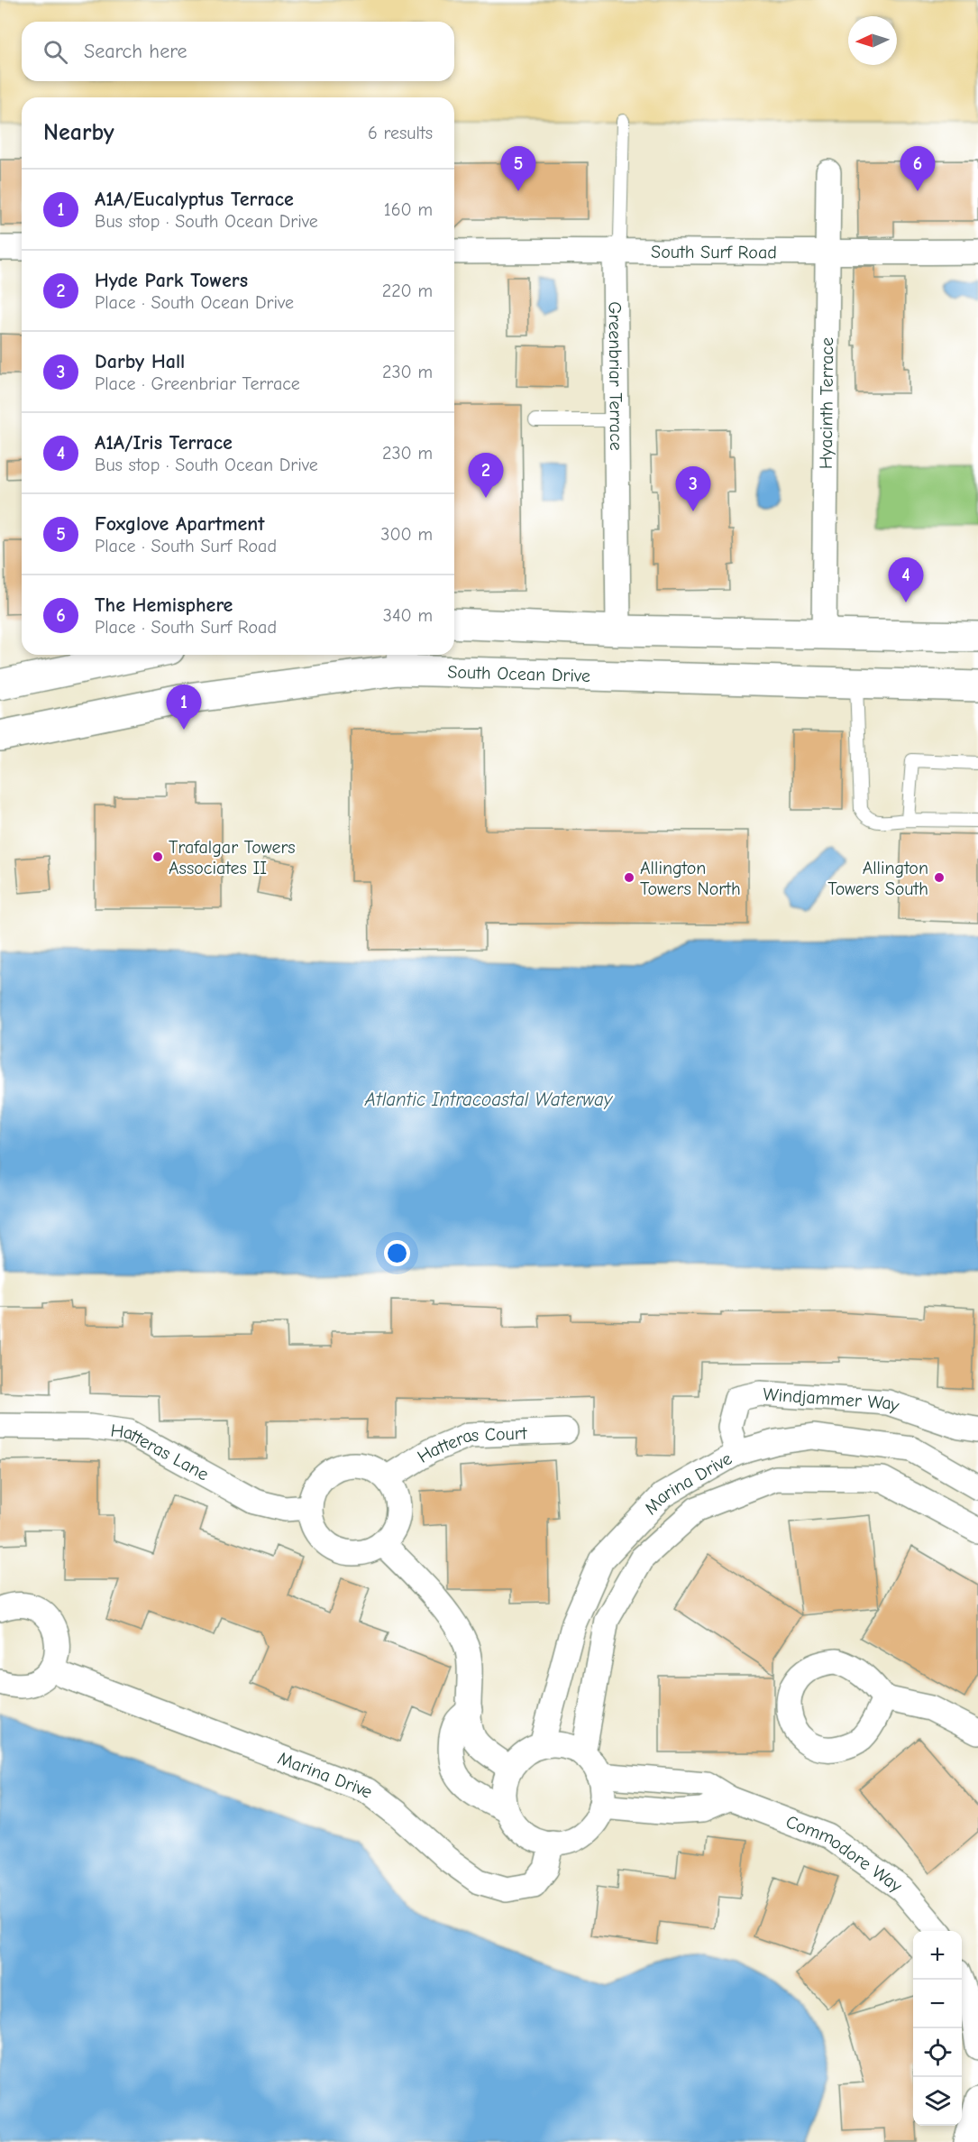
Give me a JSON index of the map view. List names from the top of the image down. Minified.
{"streets":{"main road":["South Ocean Drive"],"street":["South Surf Road","Greenbriar Terrace","Hyacinth Terrace","Windjammer Way","Hatteras Court","Hatteras Lane","Marina Drive","Commodore Way"]},"crossings":[["South Surf Road","Greenbriar Terrace"],["South Surf Road","Hyacinth Terrace"],["Windjammer Way","Marina Drive"],["Hatteras Court","Hatteras Lane"],["Marina Drive","Commodore Way"]],"water":["Atlantic Intracoastal Waterway"],"places":["Trafalgar Towers Associates II","Allington Towers North","Allington Towers South"],"north":"left","page":{"search":"Search here","heading":["Nearby","6 results"],"pins":["5","6","2","3","4","1"],"list":[{"mark":"1","name":"A1A/Eucalyptus Terrace","note":"Bus stop · South Ocean Drive","value":"160 m"},{"mark":"2","name":"Hyde Park Towers","note":"Place · South Ocean Drive","value":"220 m"},{"mark":"3","name":"Darby Hall","note":"Place · Greenbriar Terrace","value":"230 m"},{"mark":"4","name":"A1A/Iris Terrace","note":"Bus stop · South Ocean Drive","value":"230 m"},{"mark":"5","name":"Foxglove Apartment","note":"Place · South Surf Road","value":"300 m"},{"mark":"6","name":"The Hemisphere","note":"Place · South Surf Road","value":"340 m"}],"map_buttons":["+","−"]}}
